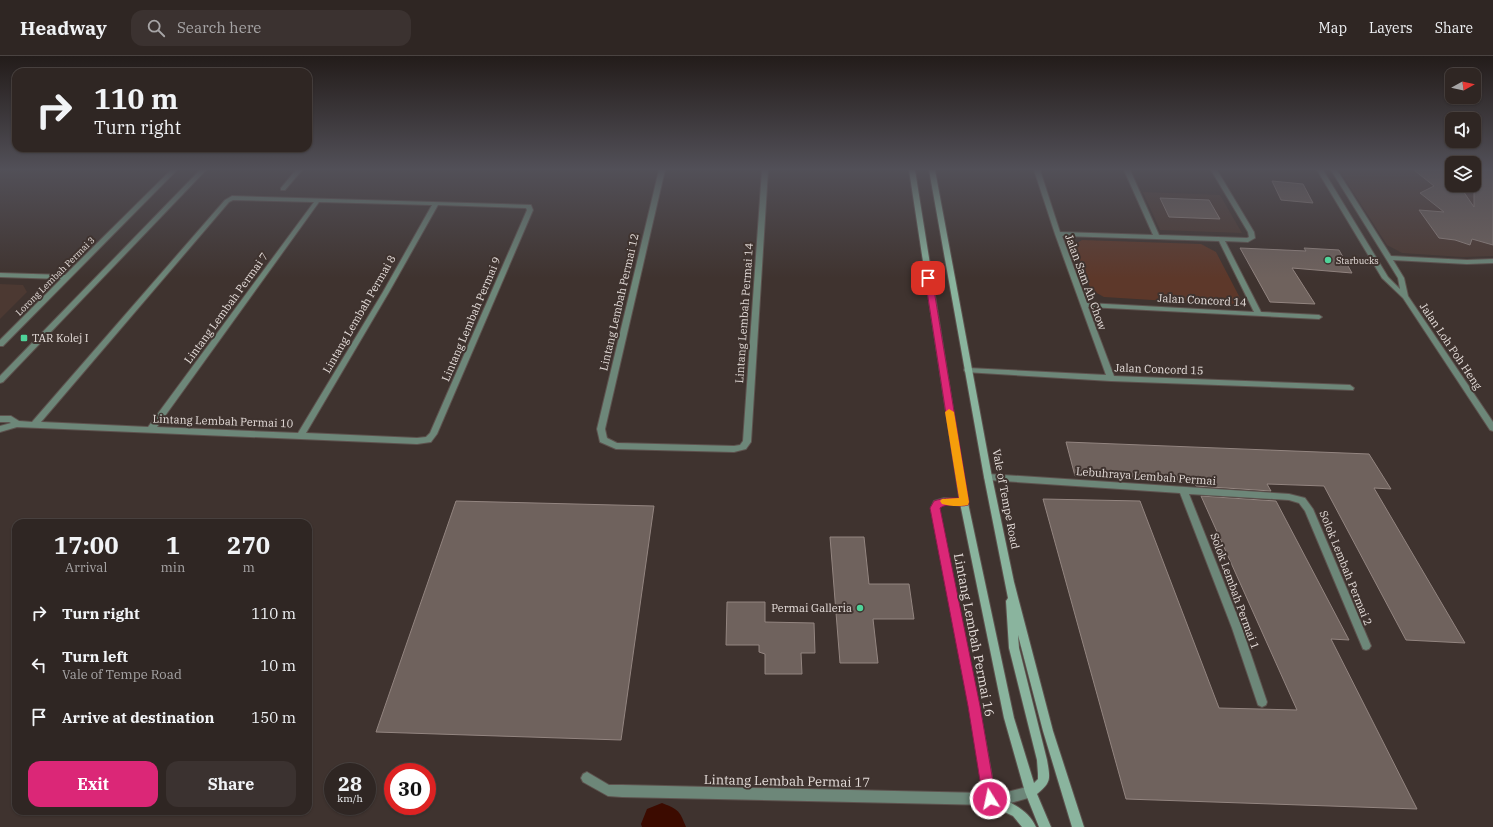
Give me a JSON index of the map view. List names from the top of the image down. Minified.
{"streets":{"main road":["Vale of Tempe Road"],"street":["Lorong Lembah Permai 3","Jalan Sam Ah Chow","Jalan Concord 14","Lintang Lembah Permai 12","Lintang Lembah Permai 7","Lintang Lembah Permai 14","Lintang Lembah Permai 8","Lintang Lembah Permai 9","Jalan Loh Poh Heng","Jalan Concord 15","Lintang Lembah Permai 10","Lebuhraya Lembah Permai","Solok Lembah Permai 2","Solok Lembah Permai 1","Lintang Lembah Permai 16","Lintang Lembah Permai 17"]},"crossings":[["Jalan Sam Ah Chow","Jalan Concord 14"],["Jalan Sam Ah Chow","Jalan Concord 15"],["Lintang Lembah Permai 12","Lintang Lembah Permai 14"],["Lintang Lembah Permai 7","Lintang Lembah Permai 10"],["Lintang Lembah Permai 8","Lintang Lembah Permai 10"],["Lintang Lembah Permai 9","Lintang Lembah Permai 10"],["Jalan Concord 15","Vale of Tempe Road"],["Lebuhraya Lembah Permai","Vale of Tempe Road"],["Lebuhraya Lembah Permai","Solok Lembah Permai 2"],["Lebuhraya Lembah Permai","Solok Lembah Permai 1"],["Lintang Lembah Permai 16","Lintang Lembah Permai 17"]],"places":{"other":["Starbucks","Permai Galleria"],"transit":["TAR Kolej I"]},"north":"right","page":{"header":"Headway","search":"Search here","nav":["Map","Layers","Share"],"turn":["110 m","Turn right"],"eta":["17:00","Arrival","1","min","270","m"],"list":[{"name":"Turn right","value":"110 m"},{"name":"Turn left","note":"Vale of Tempe Road","value":"10 m"},{"name":"Arrive at destination","value":"150 m"}],"buttons":["Exit","Share"],"speed":"28 km/h","limit":"30"}}
